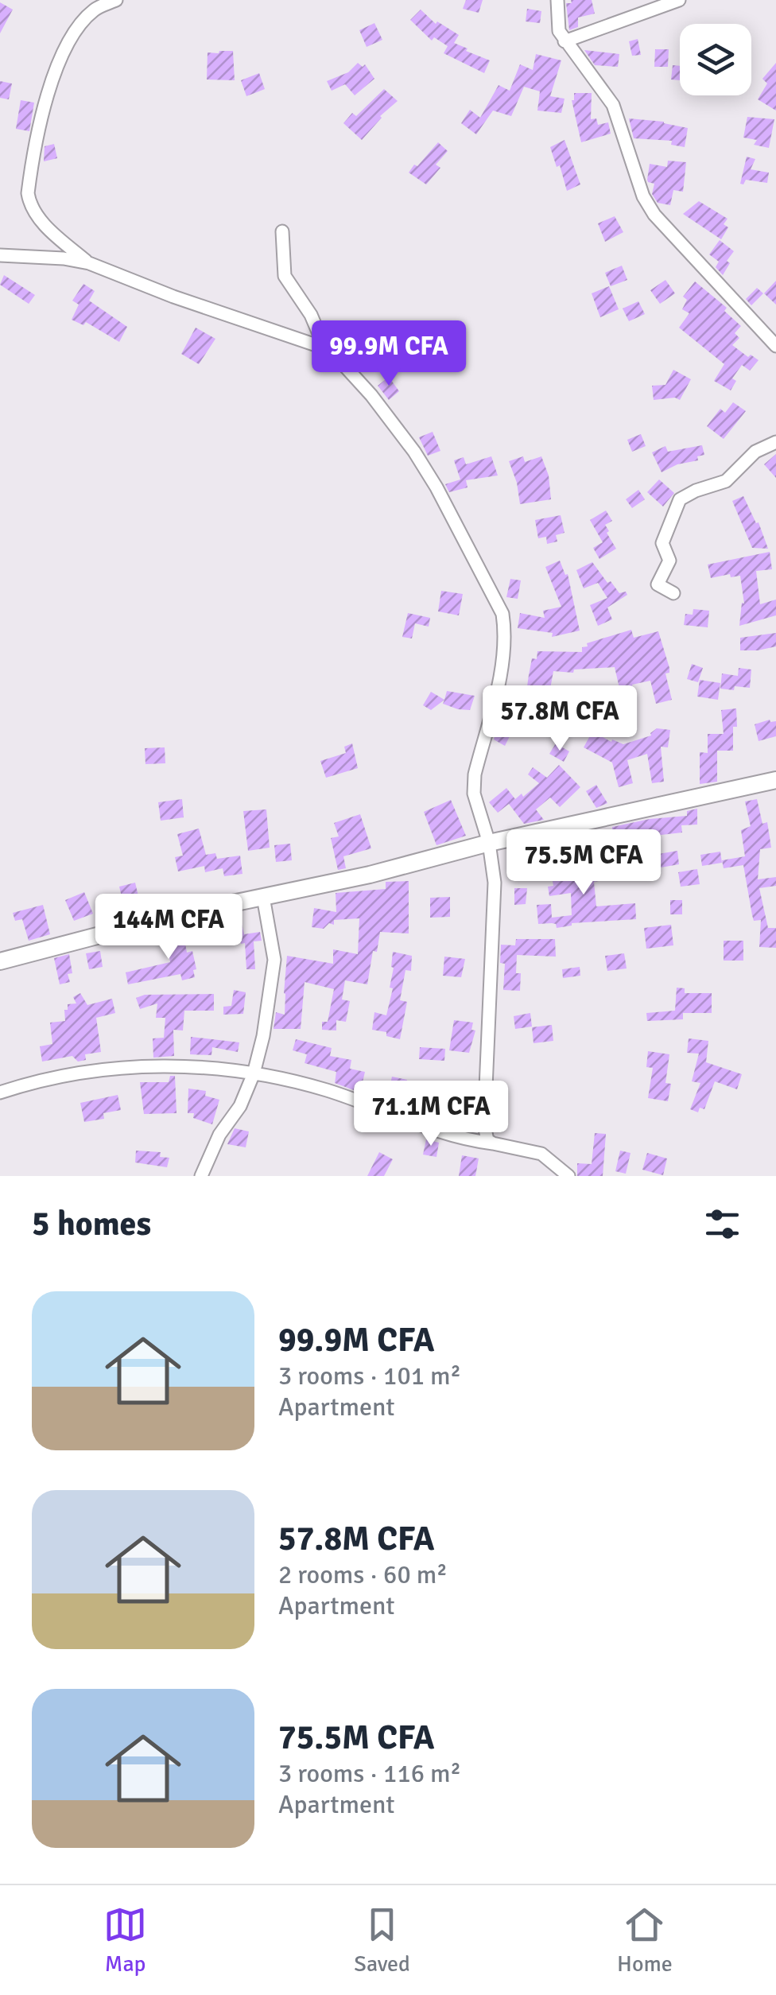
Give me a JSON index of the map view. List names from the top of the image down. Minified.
{"page":{"price":["99.9M CFA","57.8M CFA","75.5M CFA","144M CFA","71.1M CFA"],"heading":"5 homes","list":[{"name":"99.9M CFA","note":"3 rooms · 101 m² · Apartment"},{"name":"57.8M CFA","note":"2 rooms · 60 m² · Apartment"},{"name":"75.5M CFA","note":"3 rooms · 116 m² · Apartment"}],"tabs":["Map","Saved","Home"]}}
